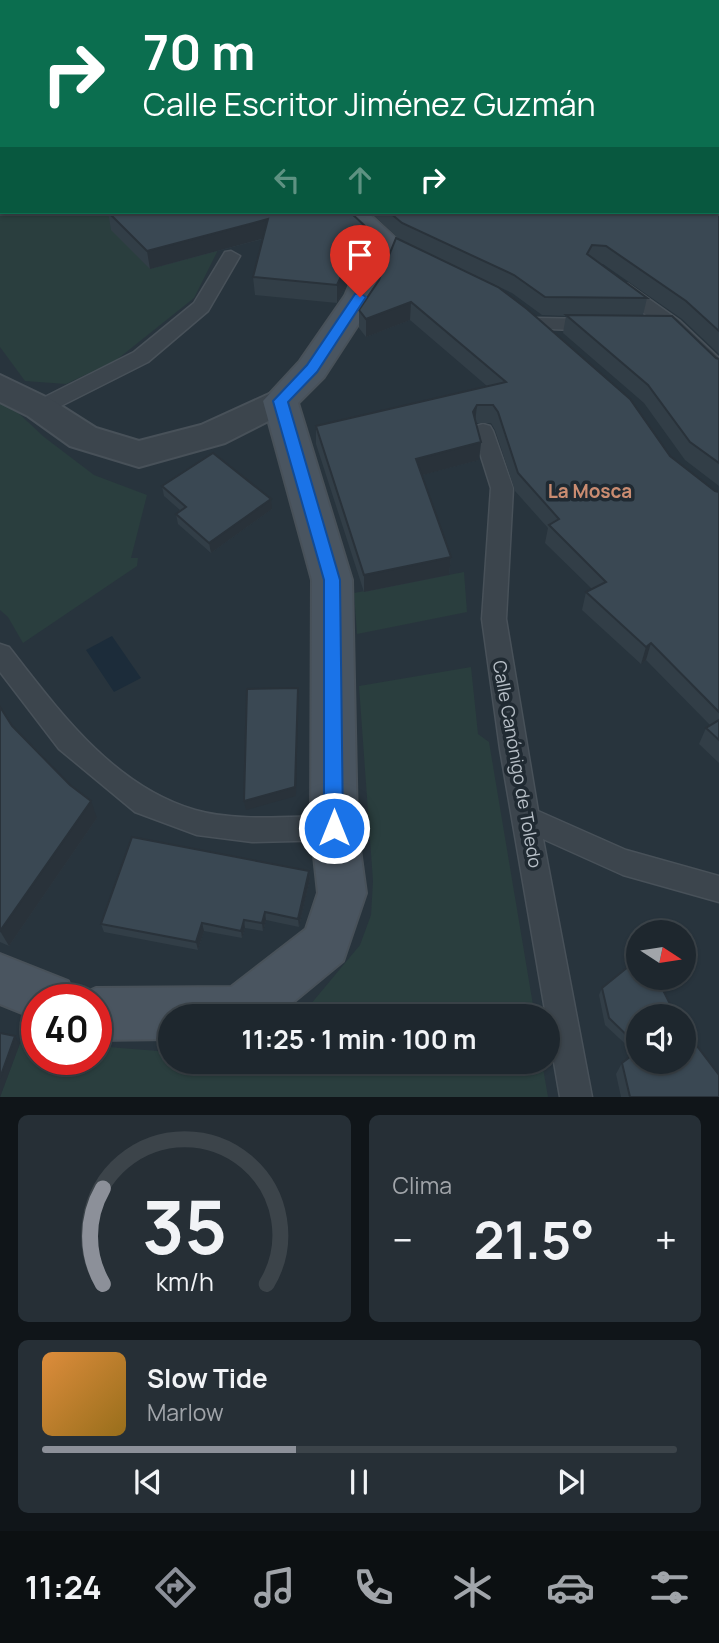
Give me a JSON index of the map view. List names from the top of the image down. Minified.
{"streets":{"lane":["Calle Canónigo de Toledo"]},"districts":["La Mosca"],"north":"right","page":{"turn":["70 m","Calle Escritor Jiménez Guzmán"],"limit":"40","trip":"11:25 · 1 min · 100 m","tile":"Clima","heat":["−","21.5°","+"],"song":["Slow Tide","Marlow"],"tabs":"11:24","gauge":["35","km/h"]}}
